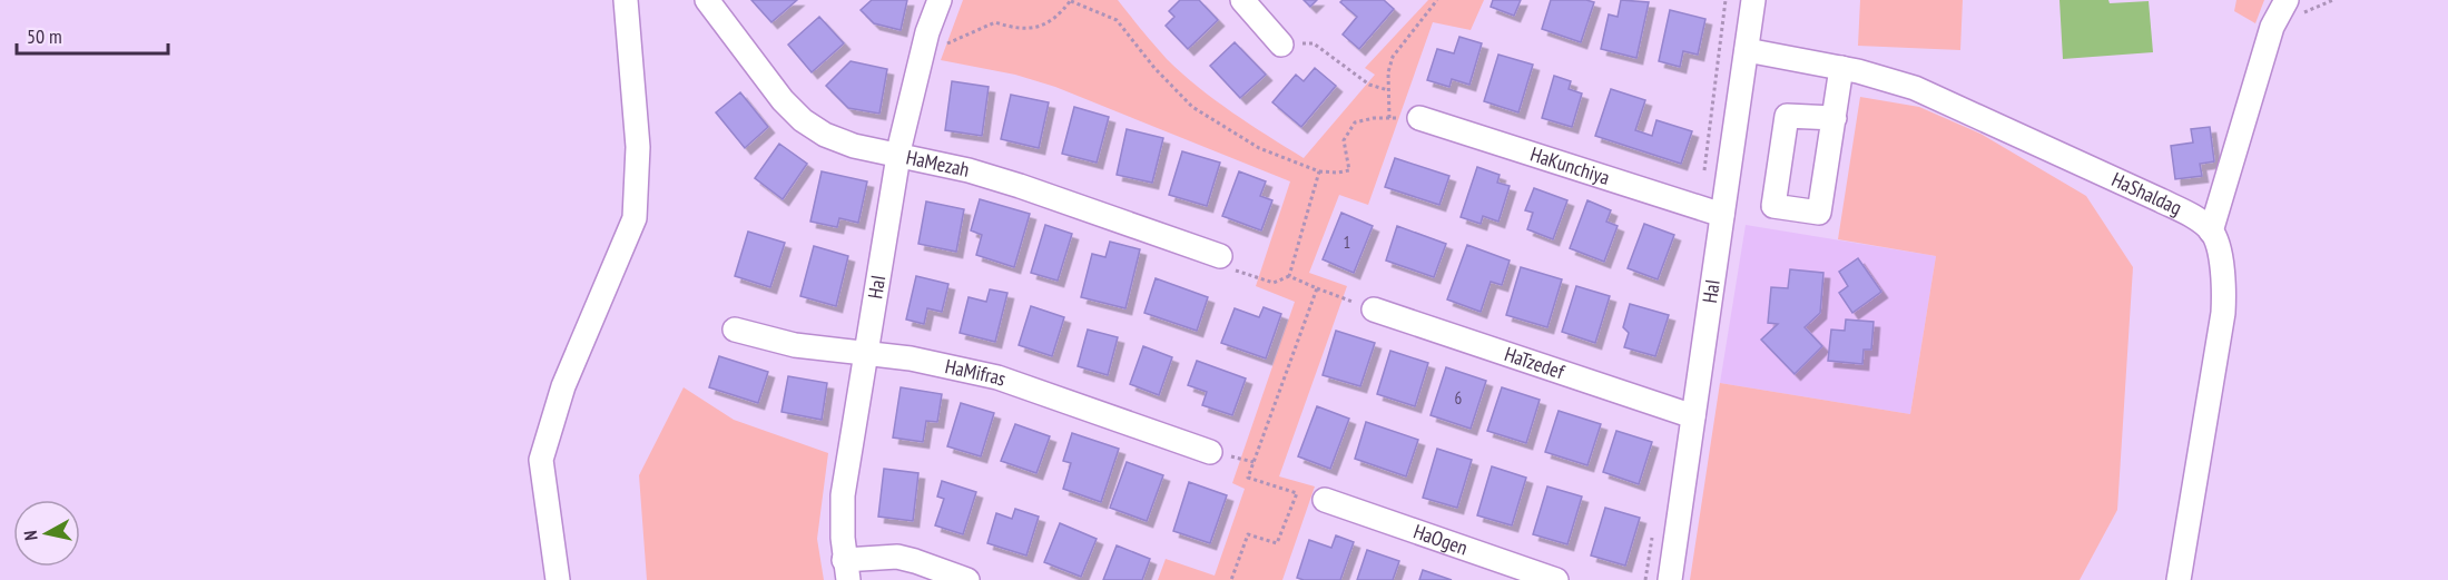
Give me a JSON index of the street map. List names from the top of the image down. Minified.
{"streets":{"street":["HaMezah","HaKunchiya","HaShaldag","HaI","HaTzedef","HaMifras","HaOgen"]},"crossings":[["HaMezah","HaI"],["HaKunchiya","HaI"],["HaShaldag","HaI"],["HaI","HaTzedef"],["HaI","HaMifras"]],"house_numbers":["1","6"],"scale_bar":"50 m","north":"left"}
